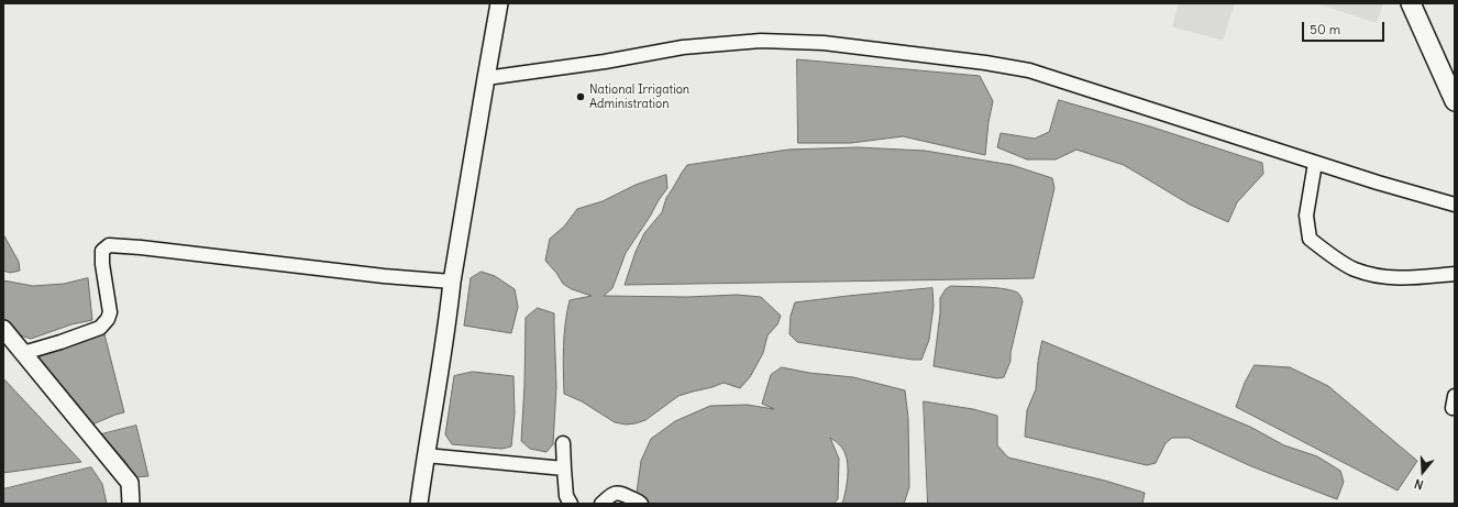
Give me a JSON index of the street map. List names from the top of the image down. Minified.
{"places":["National Irrigation Administration"],"scale_bar":"50 m","north":"bottom"}
